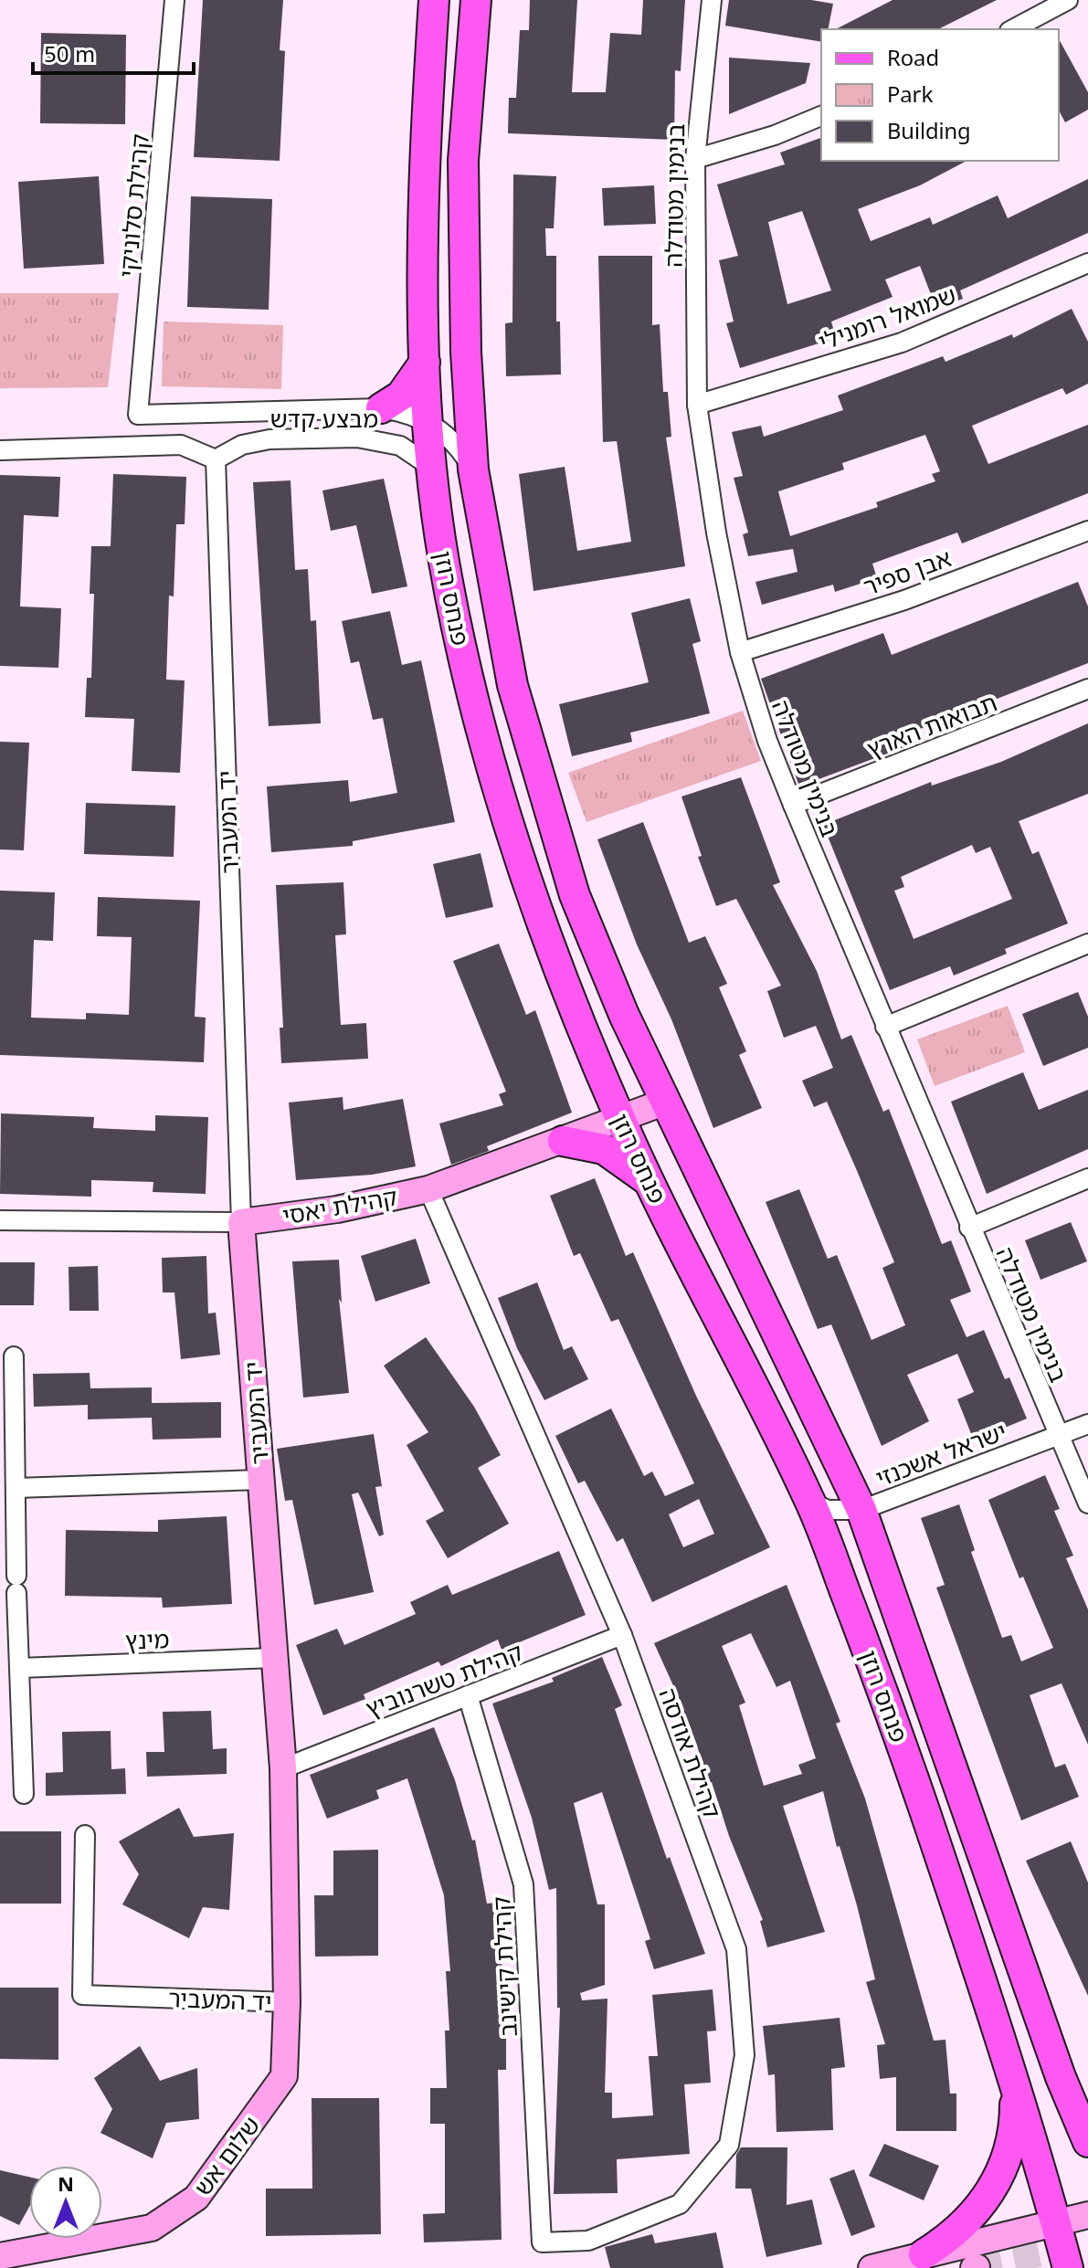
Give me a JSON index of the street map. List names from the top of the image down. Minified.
{"streets":{"main road":["פנחס רוזן"],"street":["בנימין מטודלה","קהילת סלוניקי","שמואל רומנילי","מבצע קדש","אבן ספיר","תבואות הארץ","יד המעביר","קהילת יאסי","ישראל אשכנזי","מינץ","קהילת טשרנוביץ","קהילת אודסה","קהילת קישינב","שלום אש"]},"crossings":[["בנימין מטודלה","שמואל רומנילי"],["בנימין מטודלה","אבן ספיר"],["בנימין מטודלה","תבואות הארץ"],["בנימין מטודלה","ישראל אשכנזי"],["קהילת סלוניקי","מבצע קדש"],["מבצע קדש","פנחס רוזן"],["מבצע קדש","יד המעביר"],["פנחס רוזן","קהילת יאסי"],["פנחס רוזן","ישראל אשכנזי"],["יד המעביר","קהילת יאסי"],["יד המעביר","מינץ"],["יד המעביר","קהילת טשרנוביץ"],["יד המעביר","שלום אש"],["קהילת יאסי","קהילת אודסה"],["קהילת טשרנוביץ","קהילת אודסה"],["קהילת טשרנוביץ","קהילת קישינב"],["קהילת אודסה","קהילת קישינב"]],"legend":["Road","Park","Building"],"scale_bar":"50 m","north":"top"}
